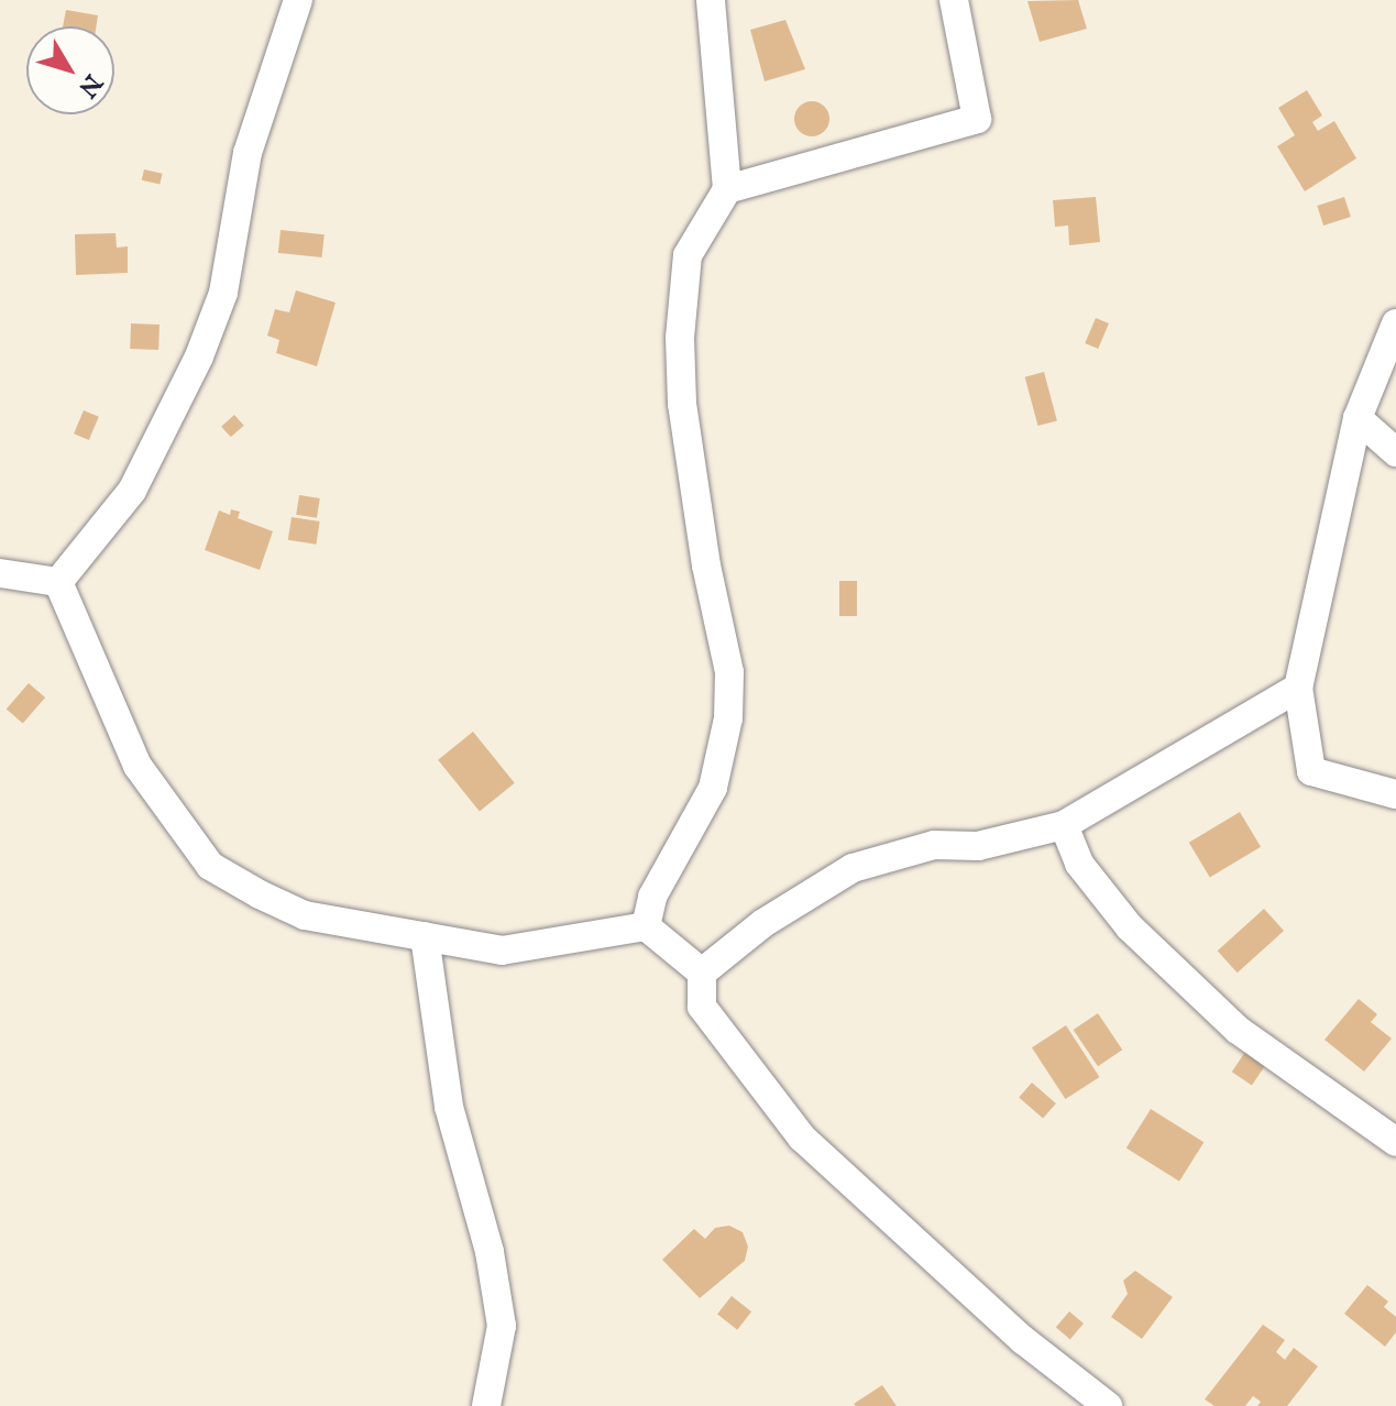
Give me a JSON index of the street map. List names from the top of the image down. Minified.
{"north":"bottom right"}
